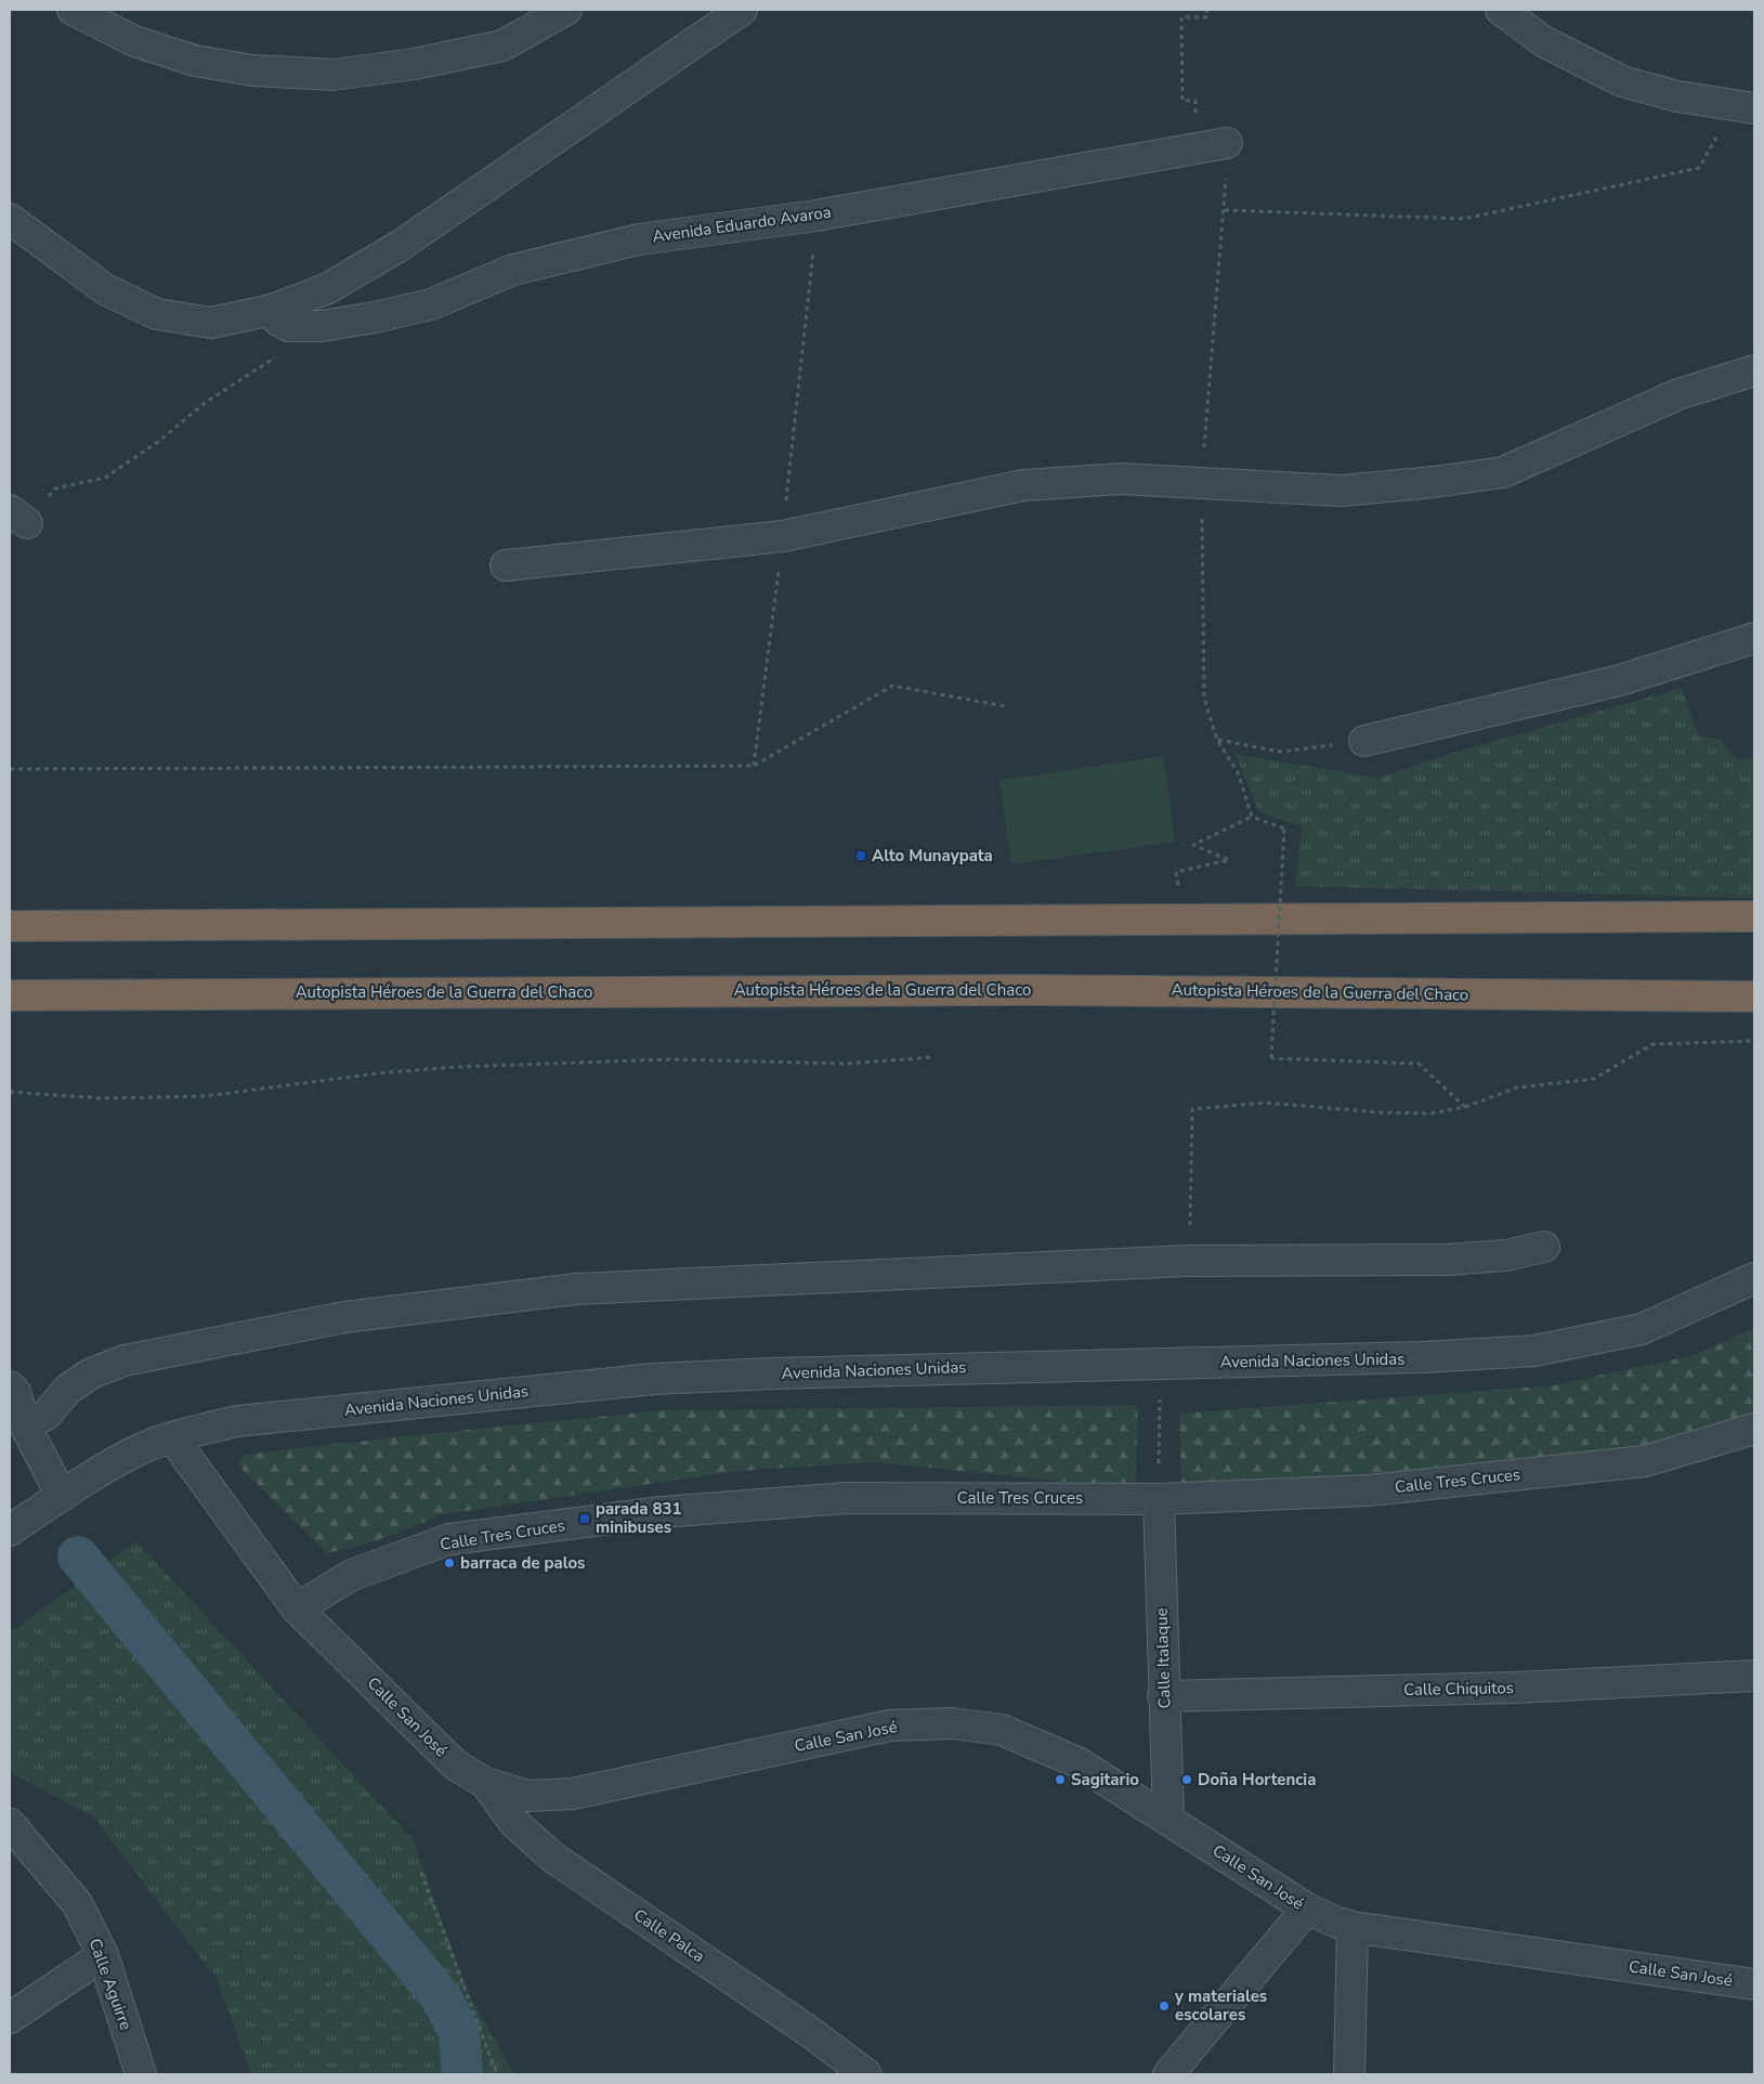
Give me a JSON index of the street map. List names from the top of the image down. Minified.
{"streets":{"highway":["Autopista Héroes de la Guerra del Chaco"],"street":["Avenida Eduardo Avaroa","Avenida Naciones Unidas","Calle Tres Cruces","Calle Italaque","Calle Chiquitos","Calle San José","Calle Palca","Calle Aguirre"]},"crossings":[["Avenida Naciones Unidas","Calle San José"],["Calle Tres Cruces","Calle Italaque"],["Calle Tres Cruces","Calle San José"],["Calle Italaque","Calle Chiquitos"],["Calle Italaque","Calle San José"],["Calle San José","Calle Palca"]],"places":{"transit":["Alto Munaypata","parada 831 minibuses"],"other":["barraca de palos","Sagitario","Doña Hortencia","y materiales escolares"]}}
